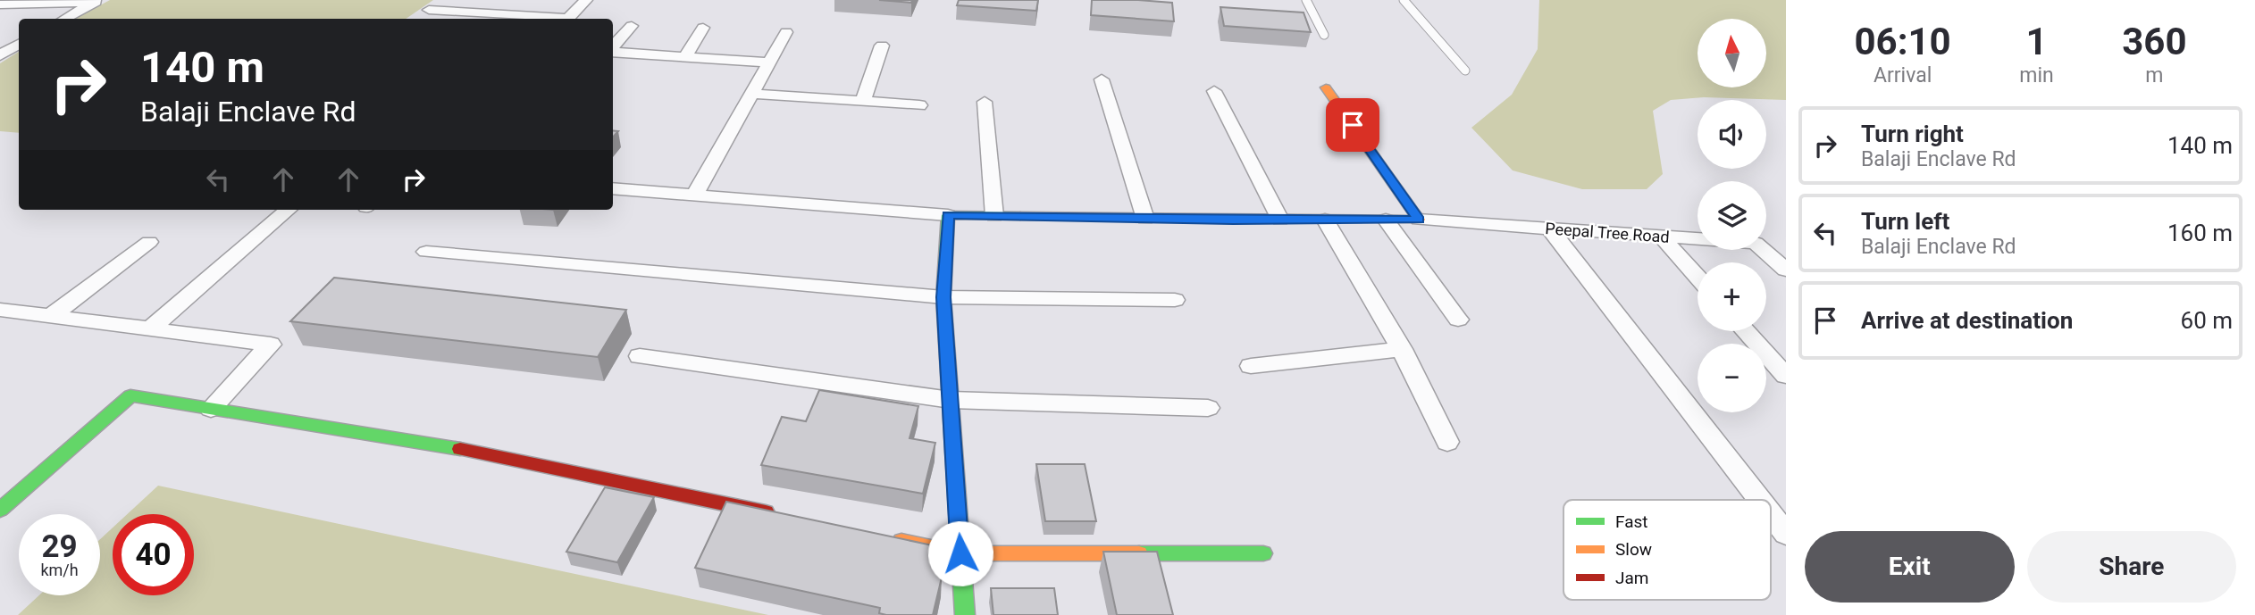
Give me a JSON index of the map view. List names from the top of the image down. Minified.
{"streets":{"street":["Peepal Tree Road"]},"legend":["Fast","Slow","Jam"],"north":"top","page":{"eta":["06:10","Arrival","1","min","360","m"],"map_buttons":["+","−"],"turn":["140 m","Balaji Enclave Rd"],"list":[{"name":"Turn right","note":"Balaji Enclave Rd","value":"140 m"},{"name":"Turn left","note":"Balaji Enclave Rd","value":"160 m"},{"name":"Arrive at destination","value":"60 m"}],"speed":"29 km/h","limit":"40","buttons":["Exit","Share"]}}
